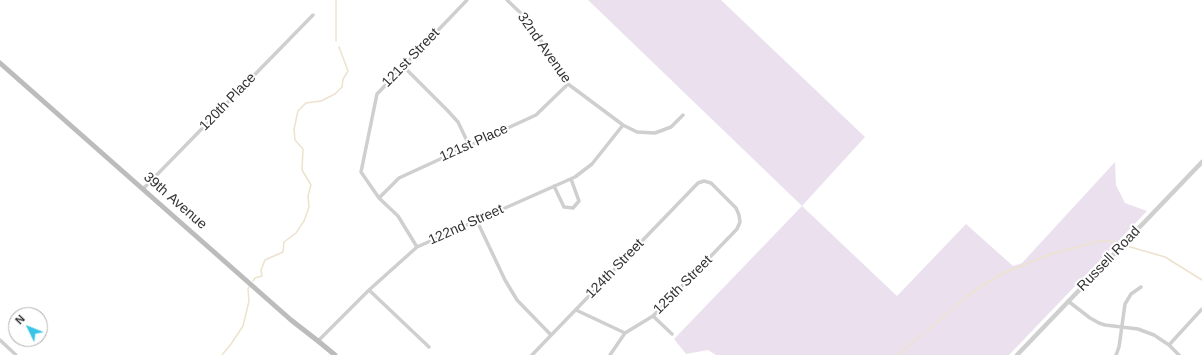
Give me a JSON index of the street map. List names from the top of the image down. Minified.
{"streets":{"main road":["39th Avenue"],"street":["32nd Avenue","121st Street","120th Place","121st Place","122nd Street","Russell Road","124th Street","125th Street"]},"crossings":[["32nd Avenue","121st Place"],["32nd Avenue","122nd Street"],["121st Street","121st Place"],["120th Place","39th Avenue"],["39th Avenue","122nd Street"],["124th Street","125th Street"]],"north":"top left"}
